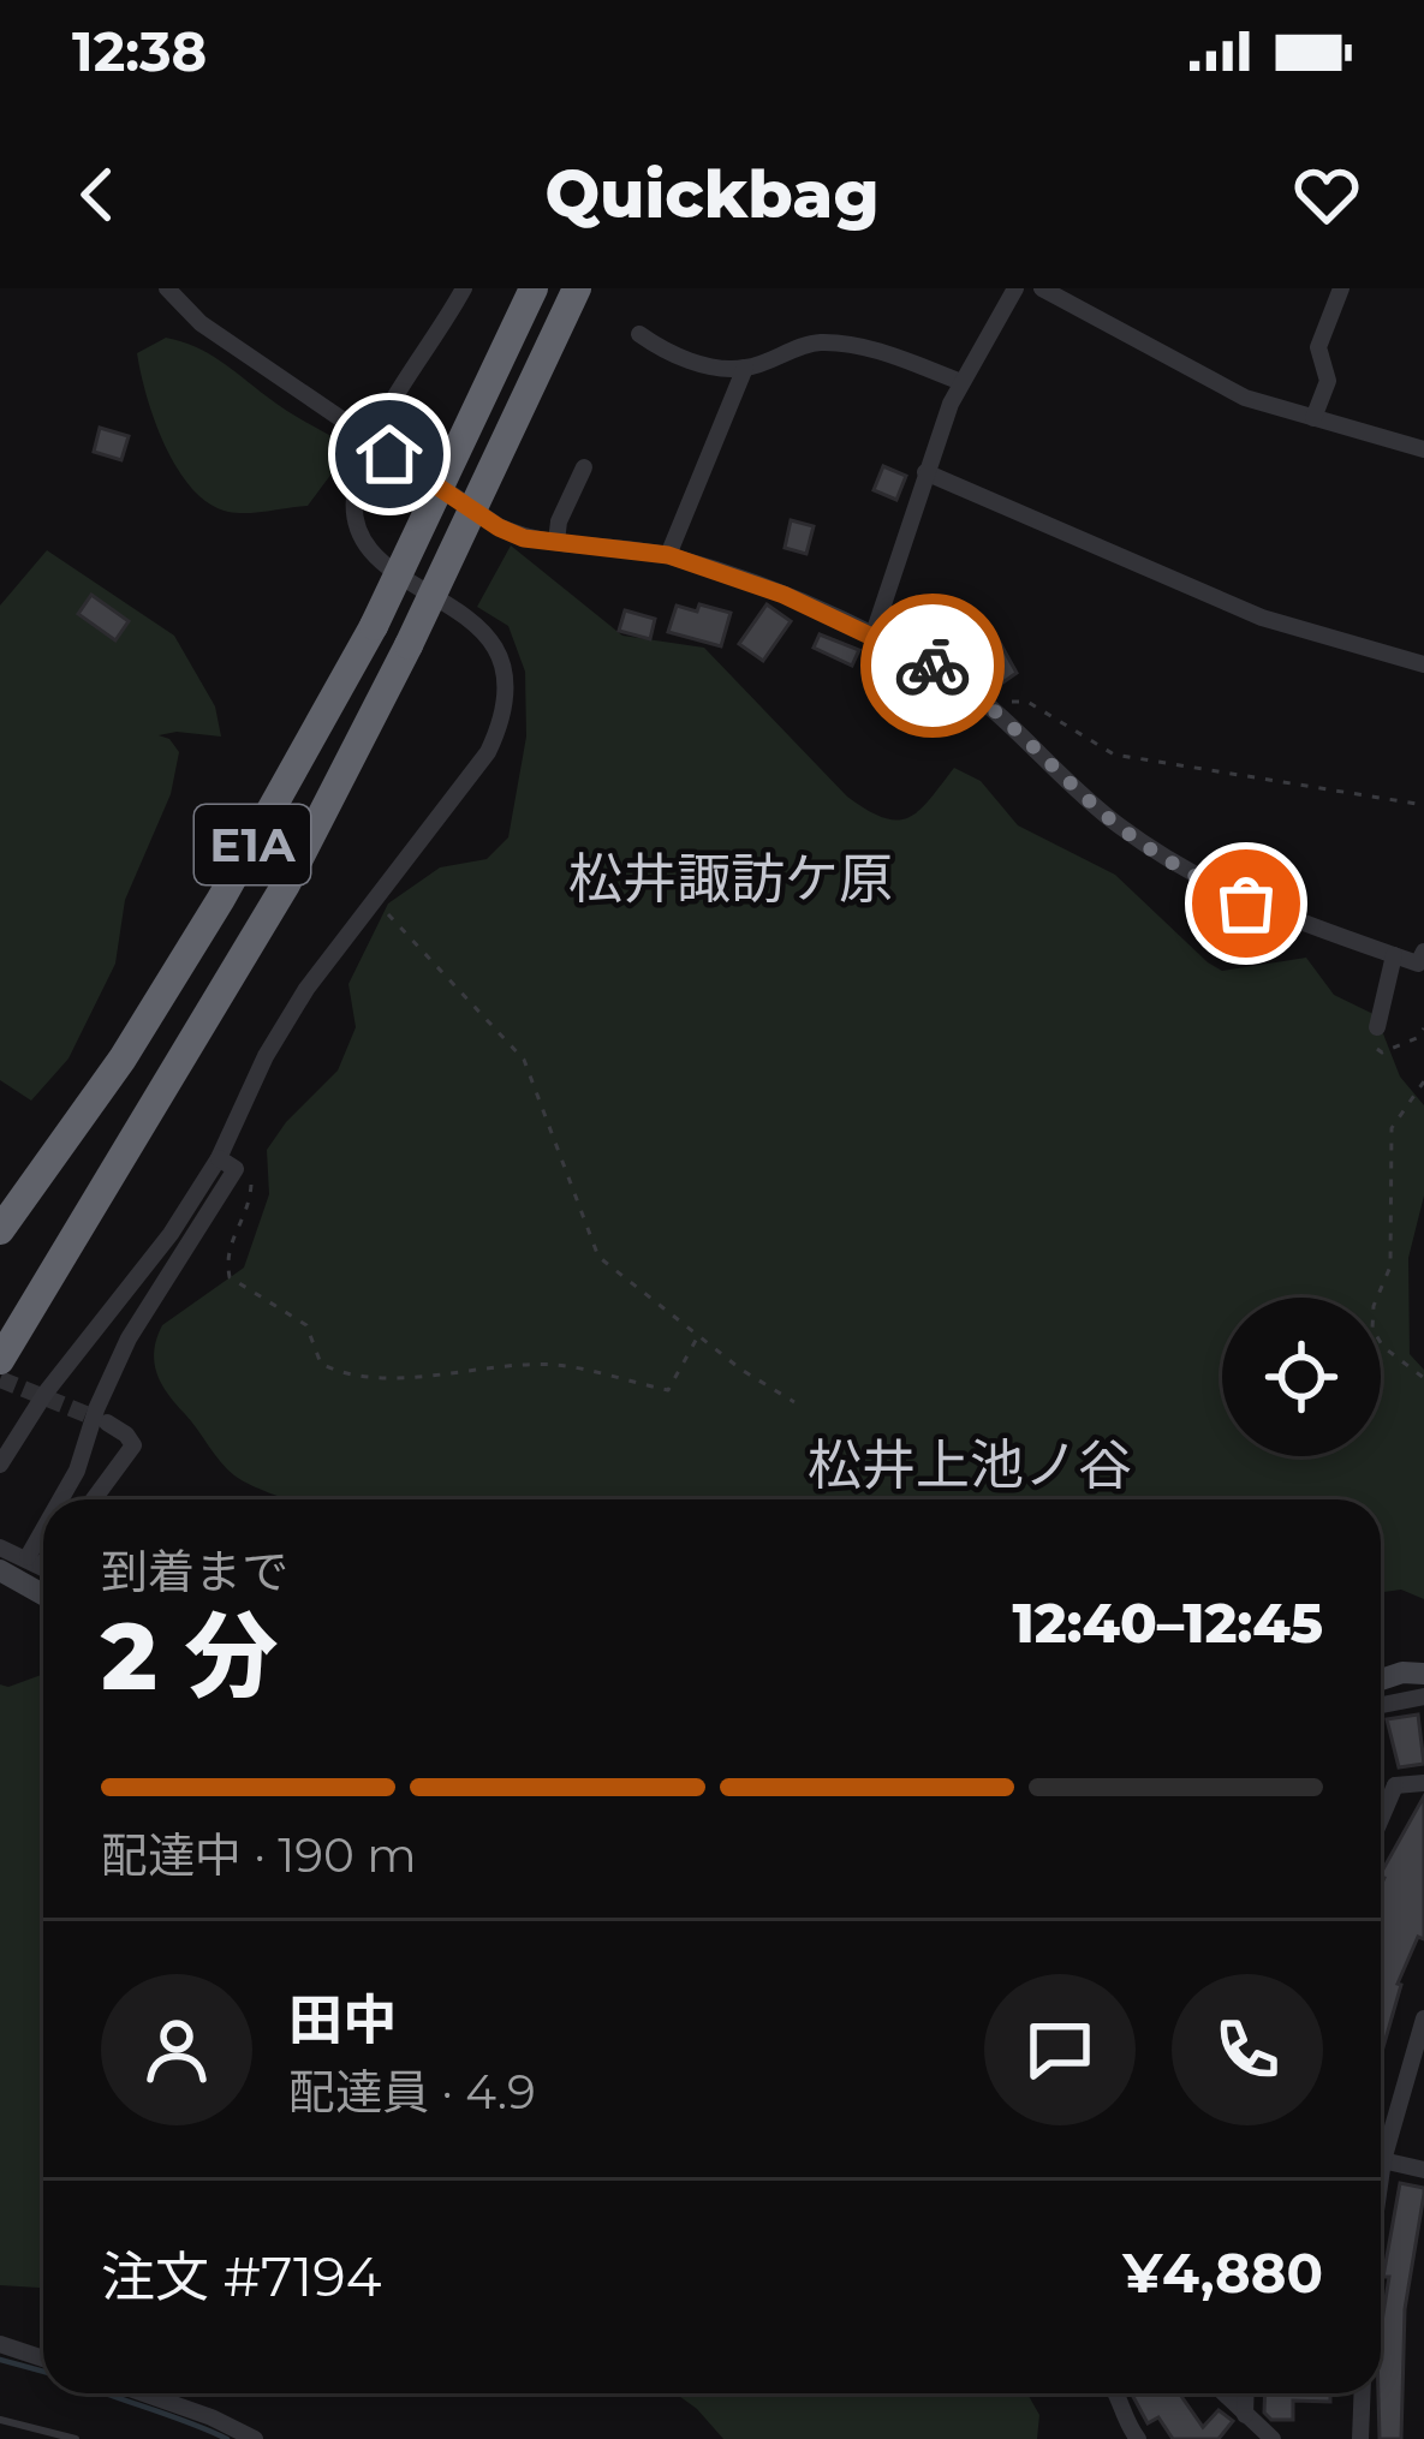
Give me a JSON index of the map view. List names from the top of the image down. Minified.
{"streets":{"highway":["E1A"]},"districts":["松井諏訪ケ原","松井上池ノ谷"],"page":{"status":"12:38","header":"Quickbag","heading":["2 分","到着まで","12:40–12:45"],"panel":["田中","配達員 · 4.9","注文 #7194","¥4,880"],"bar":"配達中 · 190 m"}}
